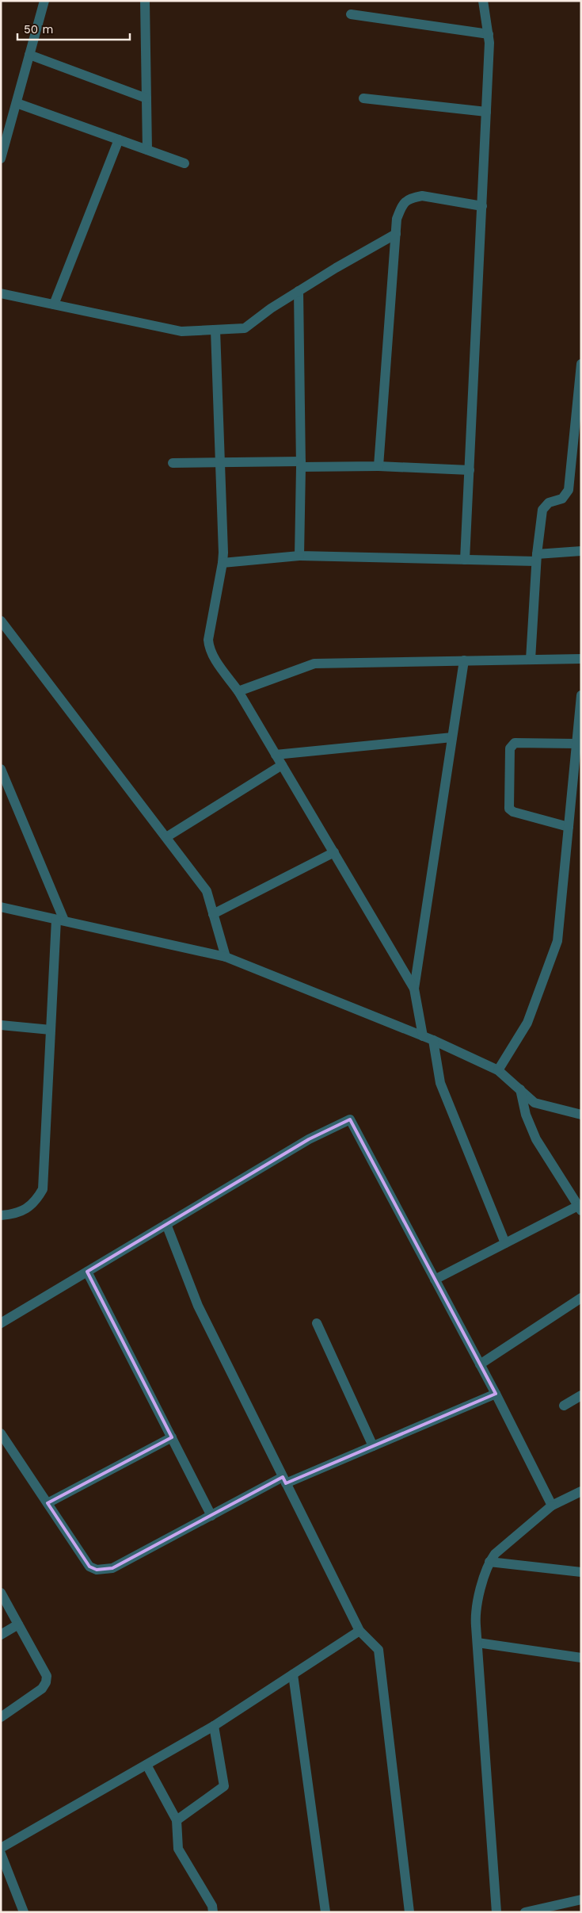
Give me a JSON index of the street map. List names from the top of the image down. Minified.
{"scale_bar":"50 m"}
